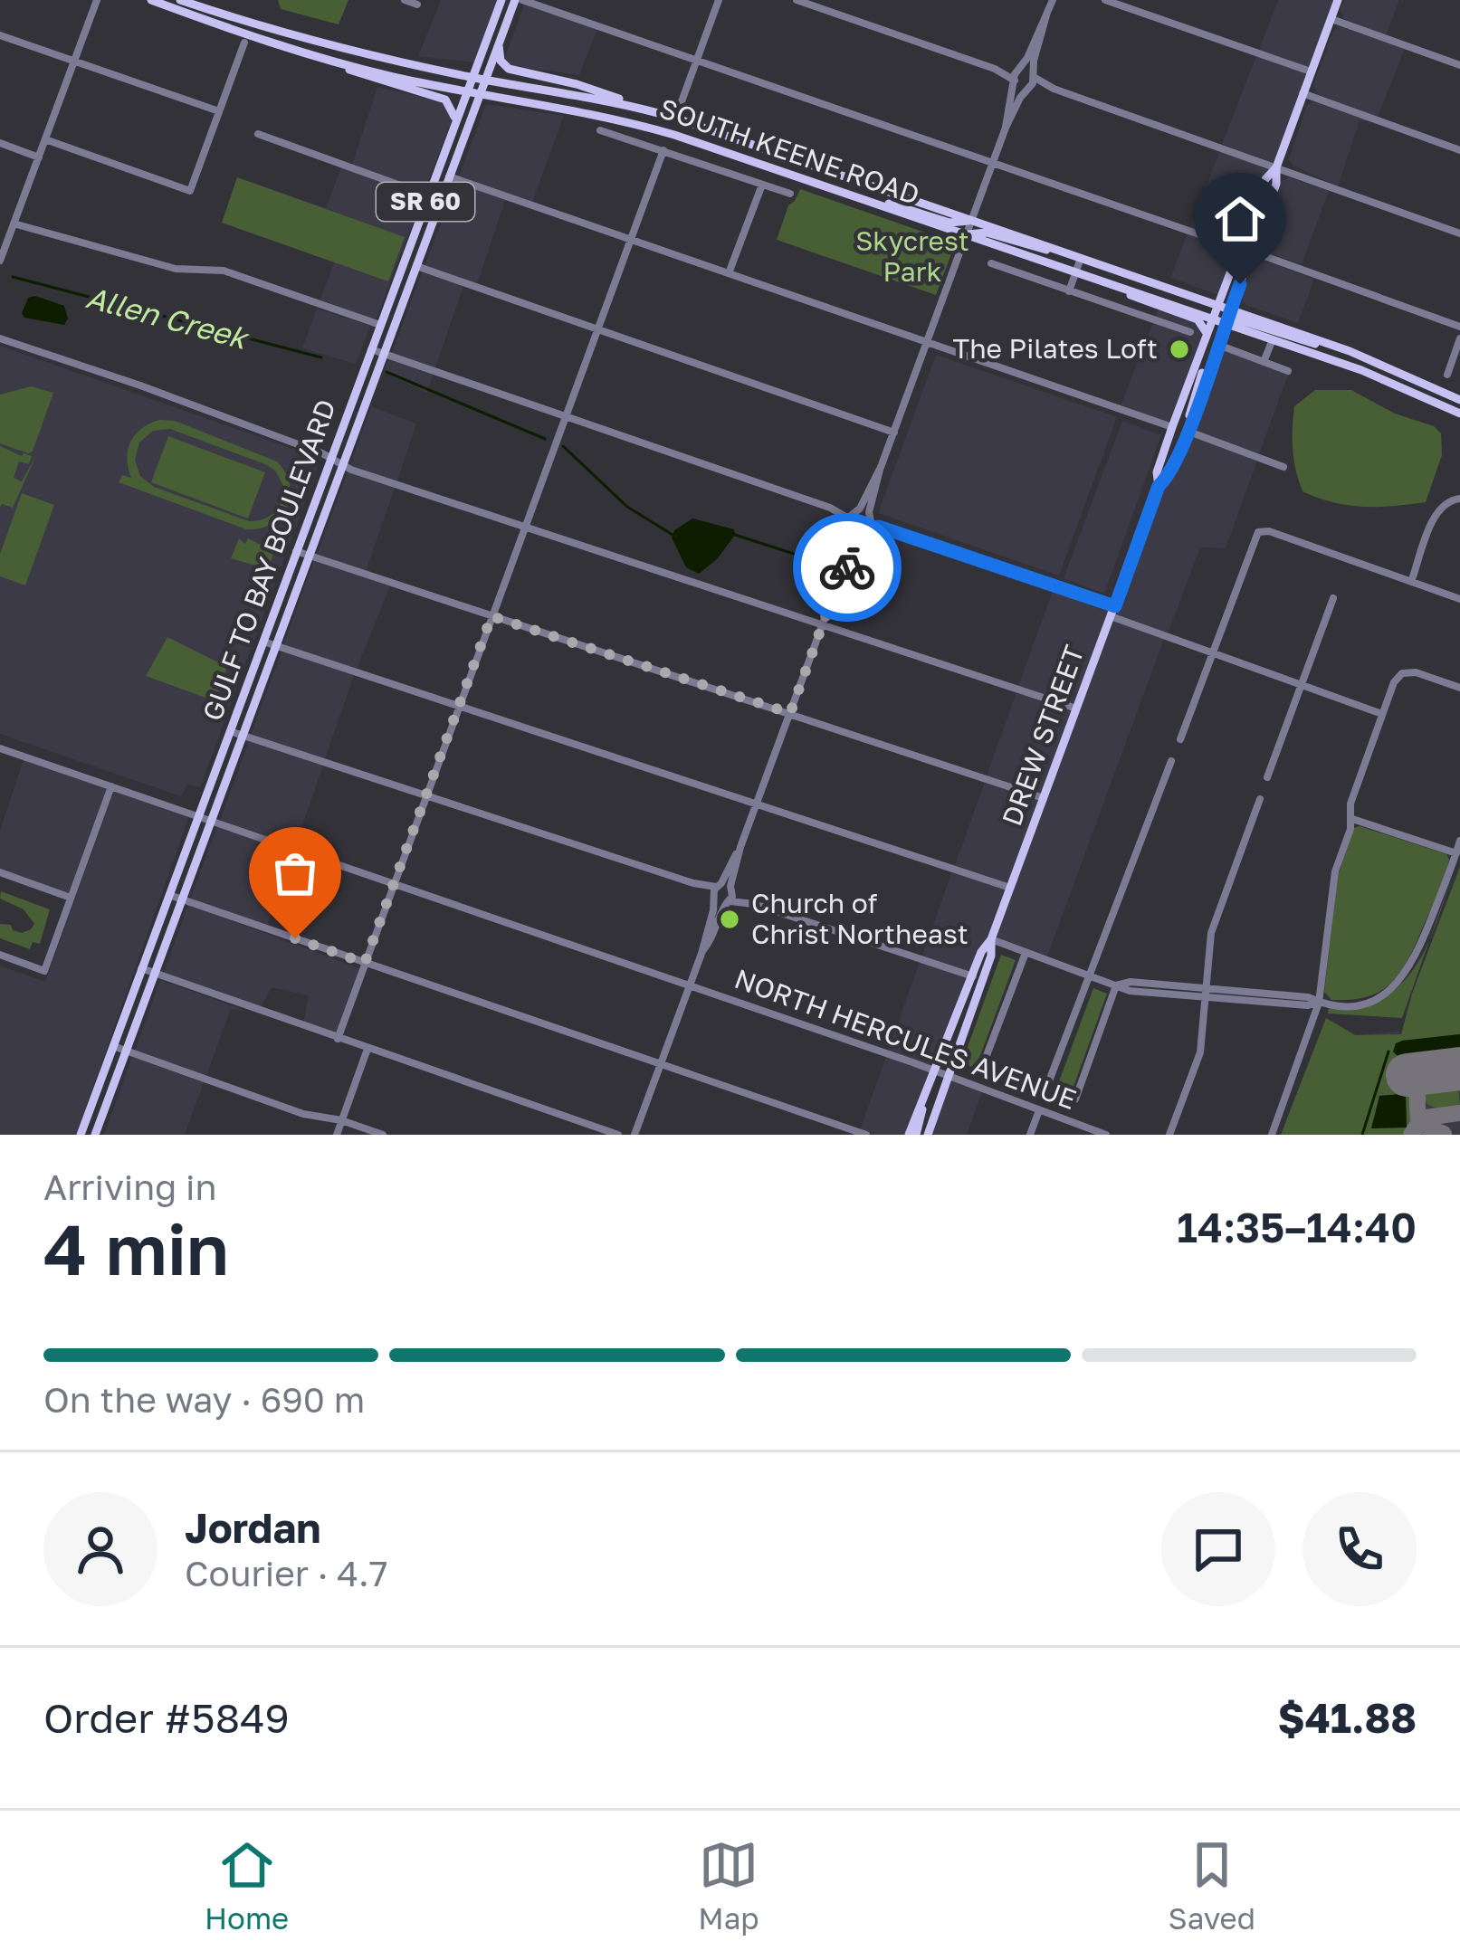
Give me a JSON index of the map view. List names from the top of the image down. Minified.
{"streets":{"main road":["SOUTH KEENE ROAD","SR 60","GULF TO BAY BOULEVARD","DREW STREET"],"street":["NORTH HERCULES AVENUE"]},"crossings":[["SOUTH KEENE ROAD","GULF TO BAY BOULEVARD"],["SOUTH KEENE ROAD","DREW STREET"],["GULF TO BAY BOULEVARD","NORTH HERCULES AVENUE"],["DREW STREET","NORTH HERCULES AVENUE"]],"water":["Allen Creek"],"parks":["Skycrest Park"],"places":["The Pilates Loft","Church of Christ Northeast"],"page":{"heading":["4 min","Arriving in","14:35–14:40"],"panel":["Jordan","Courier · 4.7","Order #5849","$41.88"],"bar":"On the way · 690 m","tabs":["Home","Map","Saved"]}}
